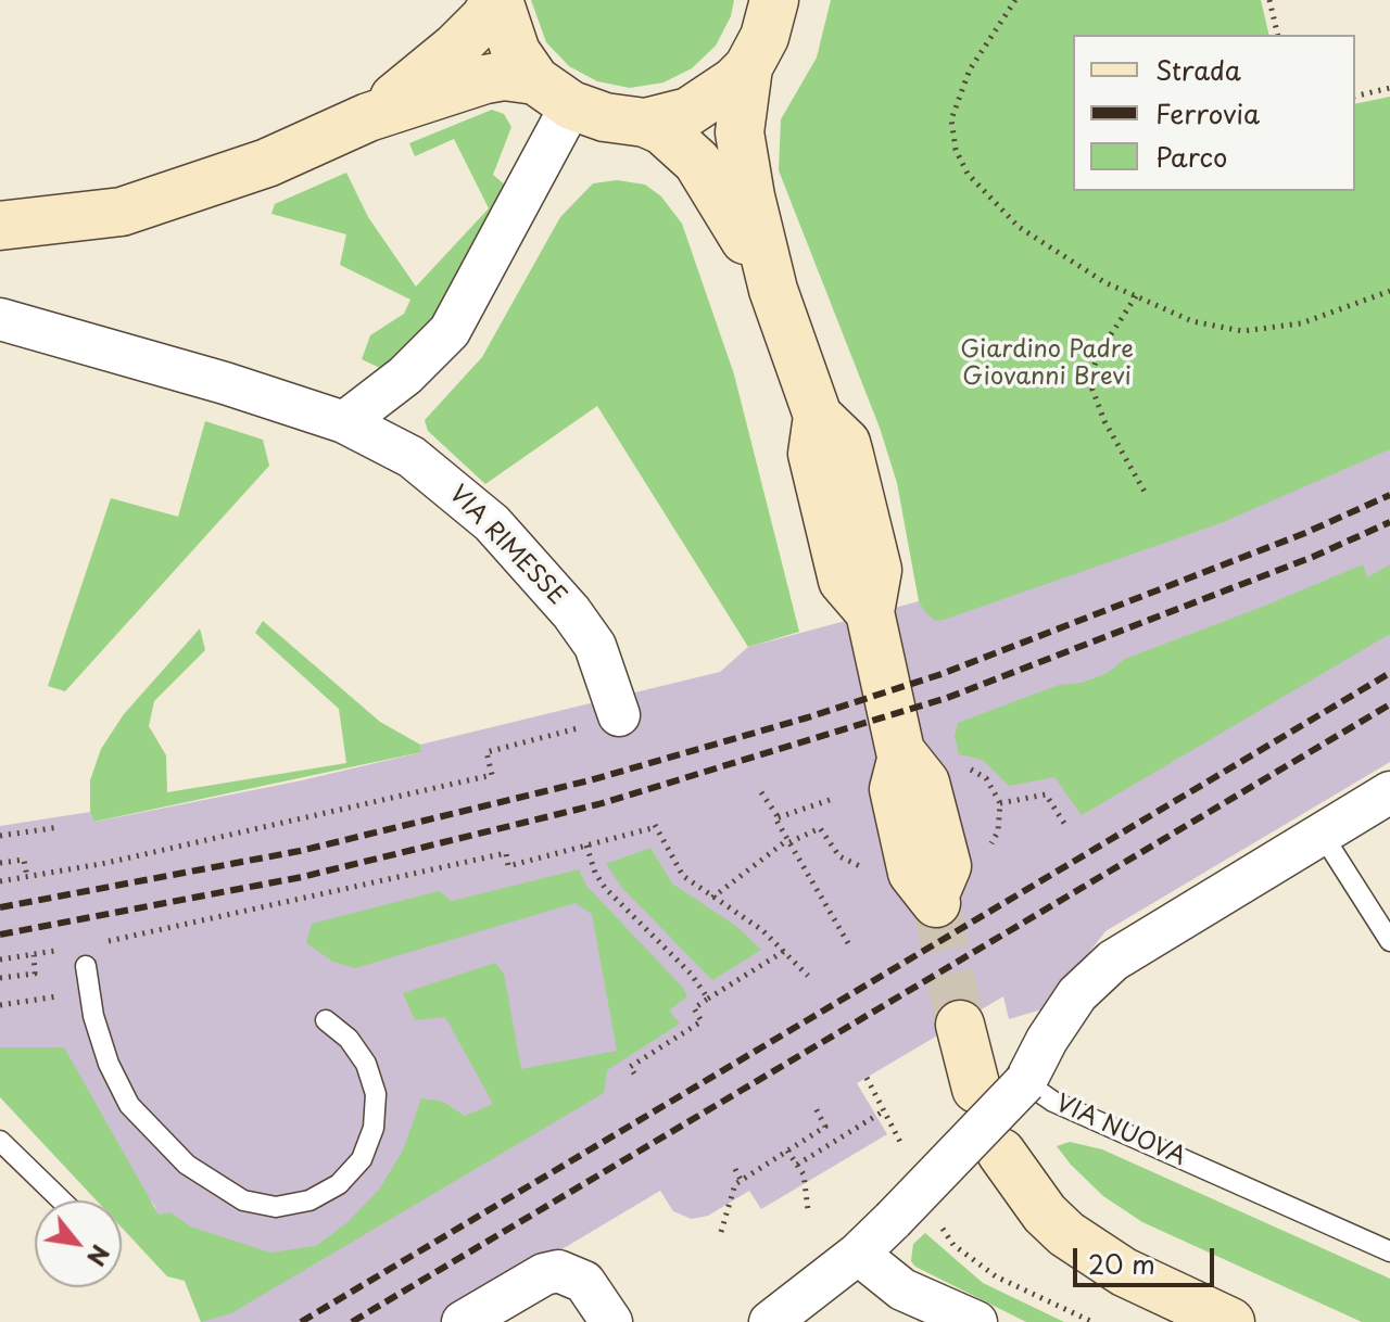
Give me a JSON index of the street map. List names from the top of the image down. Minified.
{"streets":{"street":["VIA RIMESSE"],"lane":["VIA NUOVA"]},"parks":["Giardino Padre Giovanni Brevi"],"legend":["Strada","Ferrovia","Parco"],"scale_bar":"20 m","north":"bottom right"}
